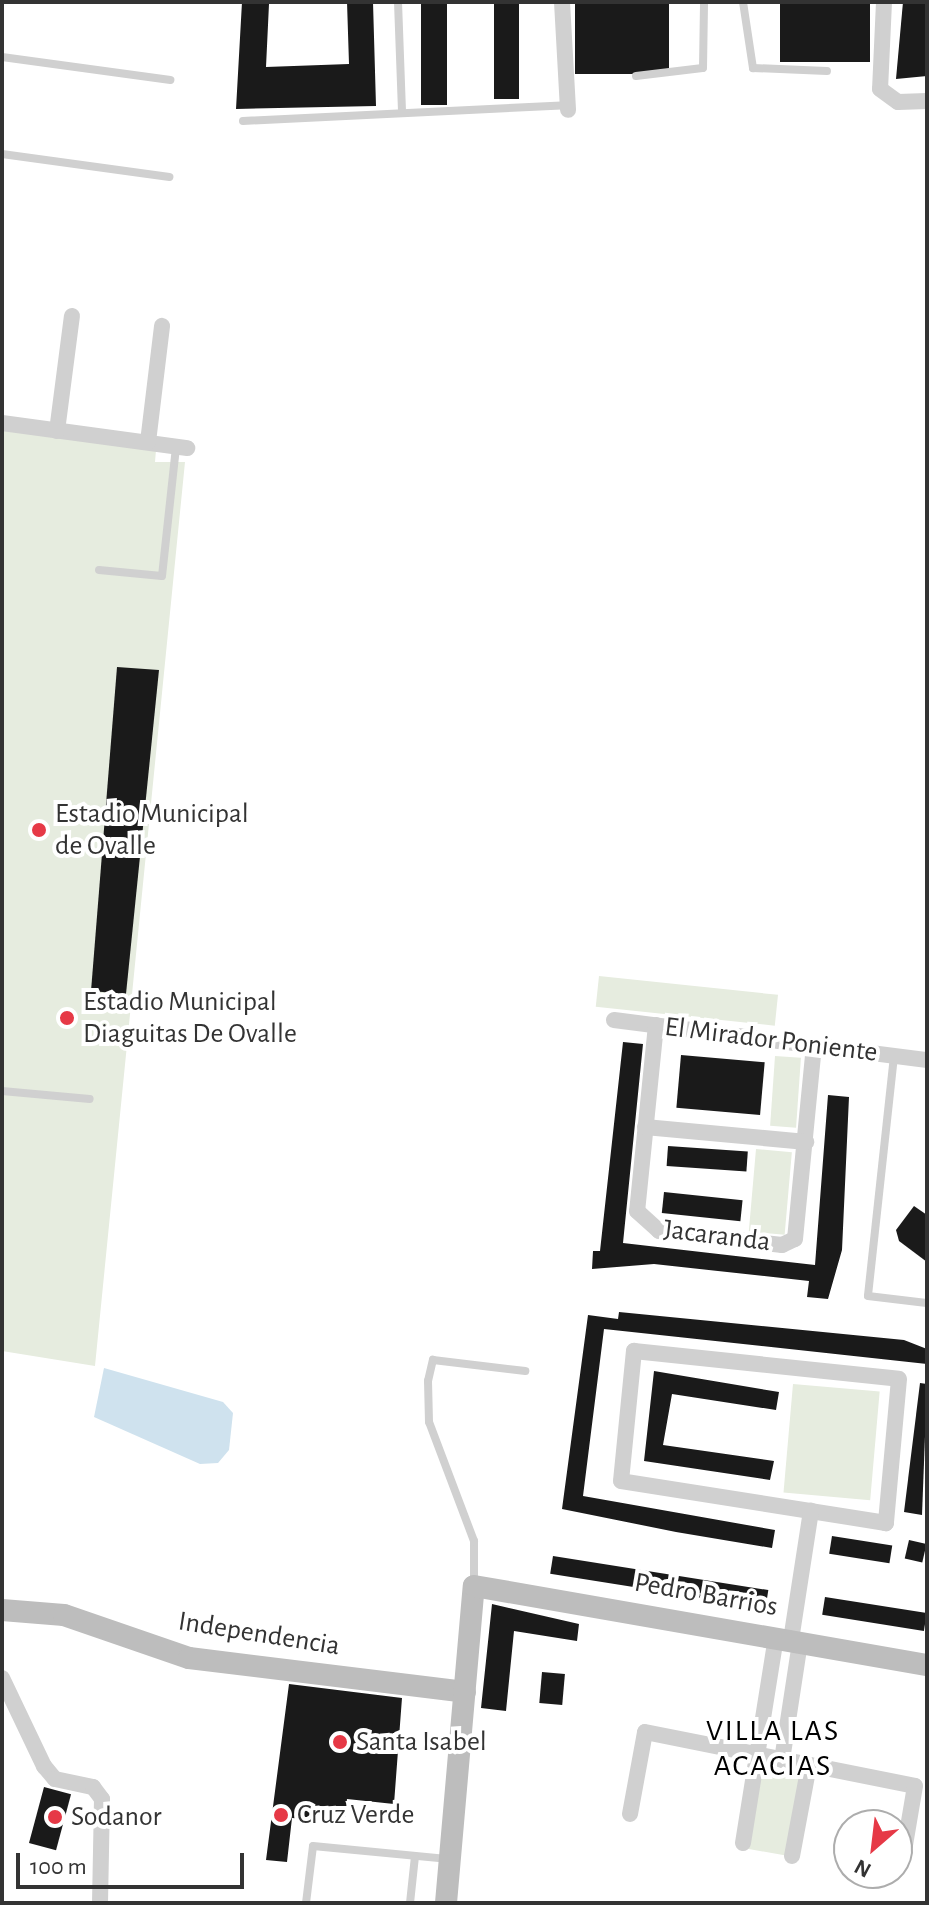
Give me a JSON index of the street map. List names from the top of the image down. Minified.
{"streets":{"main road":["Pedro Barrios","Independencia"],"street":["El Mirador Poniente","Jacaranda"]},"crossings":[["El Mirador Poniente","Jacaranda"]],"districts":["VILLA LAS ACACIAS"],"places":["Estadio Municipal de Ovalle","Estadio Municipal Diaguitas De Ovalle","Santa Isabel","Cruz Verde","Sodanor"],"scale_bar":"100 m","north":"bottom left"}
